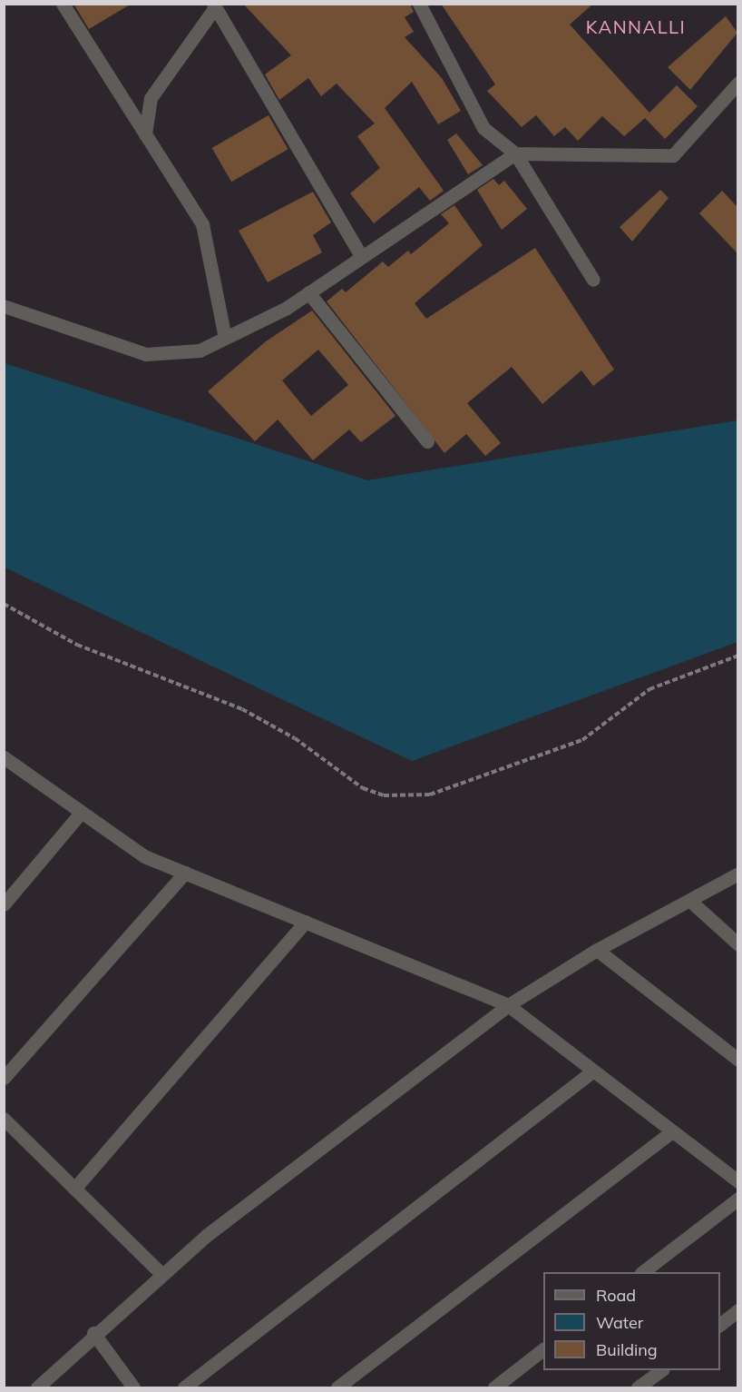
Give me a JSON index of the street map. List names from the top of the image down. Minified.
{"districts":["KANNALLI"],"legend":["Road","Water","Building"]}
